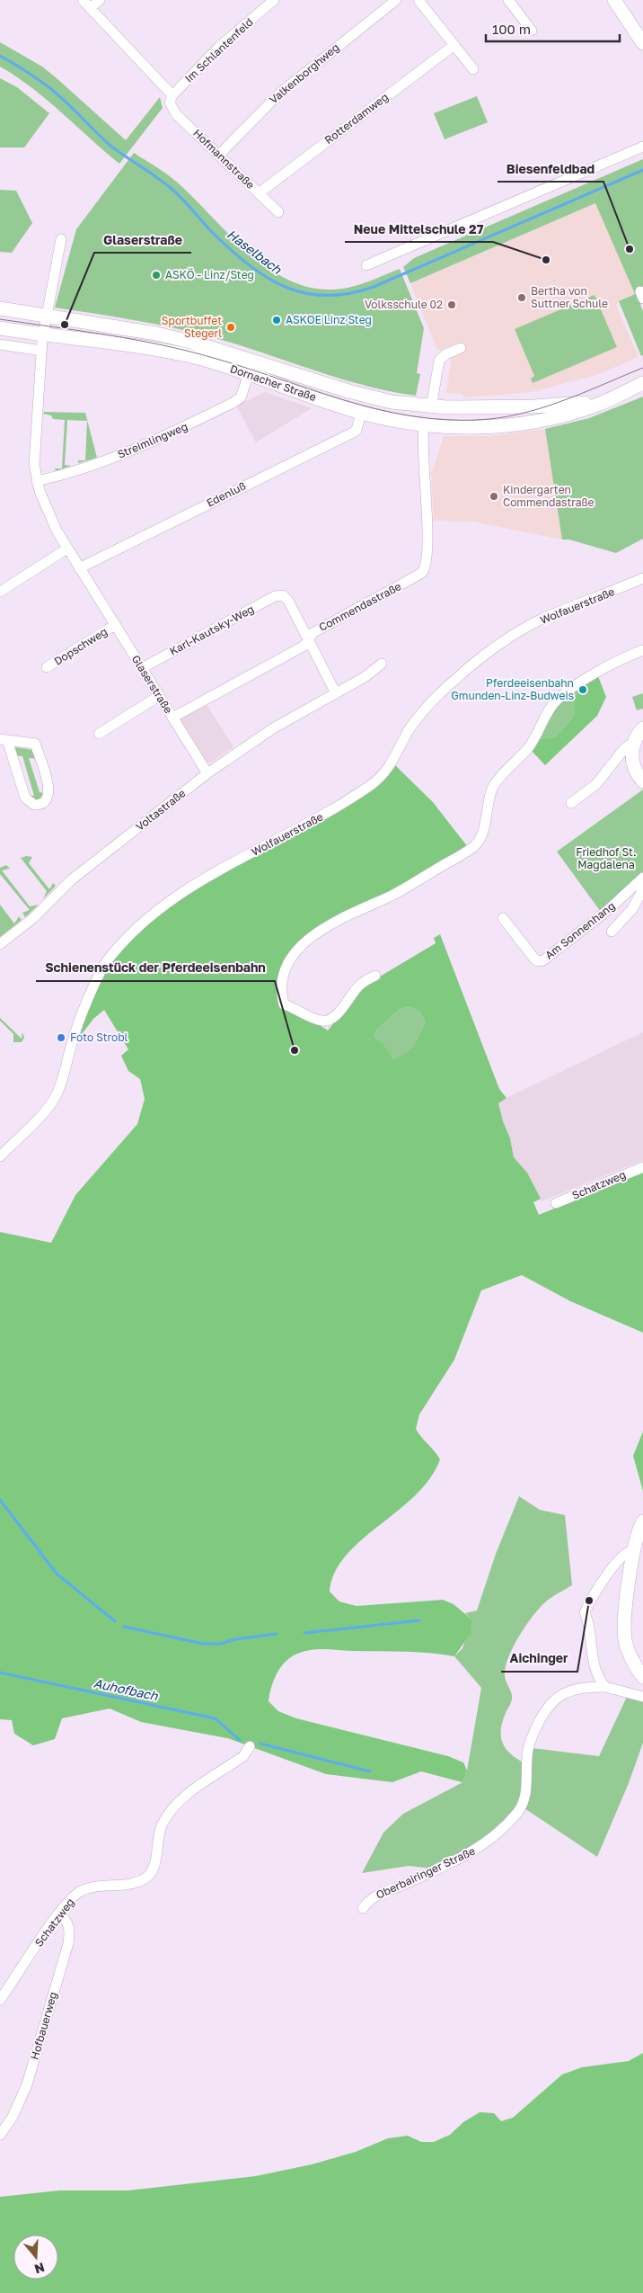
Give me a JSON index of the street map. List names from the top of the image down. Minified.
{"streets":{"street":["Im Schlantenfeld","Valkenborghweg","Rotterdamweg","Hofmannstraße","Dornacher Straße","Streimlingweg","Edenluß","Wolfauerstraße","Commendastraße","Karl-Kautsky-Weg","Dopschweg","Glaserstraße","Voltastraße","Am Sonnenhang","Schatzweg","Oberbairinger Straße","Hofbauerweg"]},"crossings":[["Im Schlantenfeld","Hofmannstraße"],["Valkenborghweg","Hofmannstraße"],["Rotterdamweg","Hofmannstraße"],["Dornacher Straße","Streimlingweg"],["Dornacher Straße","Edenluß"],["Dornacher Straße","Commendastraße"],["Dornacher Straße","Glaserstraße"],["Streimlingweg","Glaserstraße"],["Edenluß","Glaserstraße"],["Commendastraße","Karl-Kautsky-Weg"],["Commendastraße","Glaserstraße"],["Karl-Kautsky-Weg","Glaserstraße"],["Dopschweg","Glaserstraße"],["Glaserstraße","Voltastraße"],["Schatzweg","Hofbauerweg"]],"water":["Haselbach","Auhofbach"],"parks":["Friedhof St. Magdalena"],"places":["Biesenfeldbad","Neue Mittelschule 27","ASKÖ - Linz/Steg","Bertha von Suttner Schule","Volksschule 02","ASKOE Linz Steg","Glaserstraße","Sportbuffet Stegerl","Kindergarten Commendastraße","Pferdeeisenbahn Gmunden-Linz-Budweis","Foto Strobl","Schienenstück der Pferdeeisenbahn","Aichinger"],"scale_bar":"100 m","north":"bottom"}
